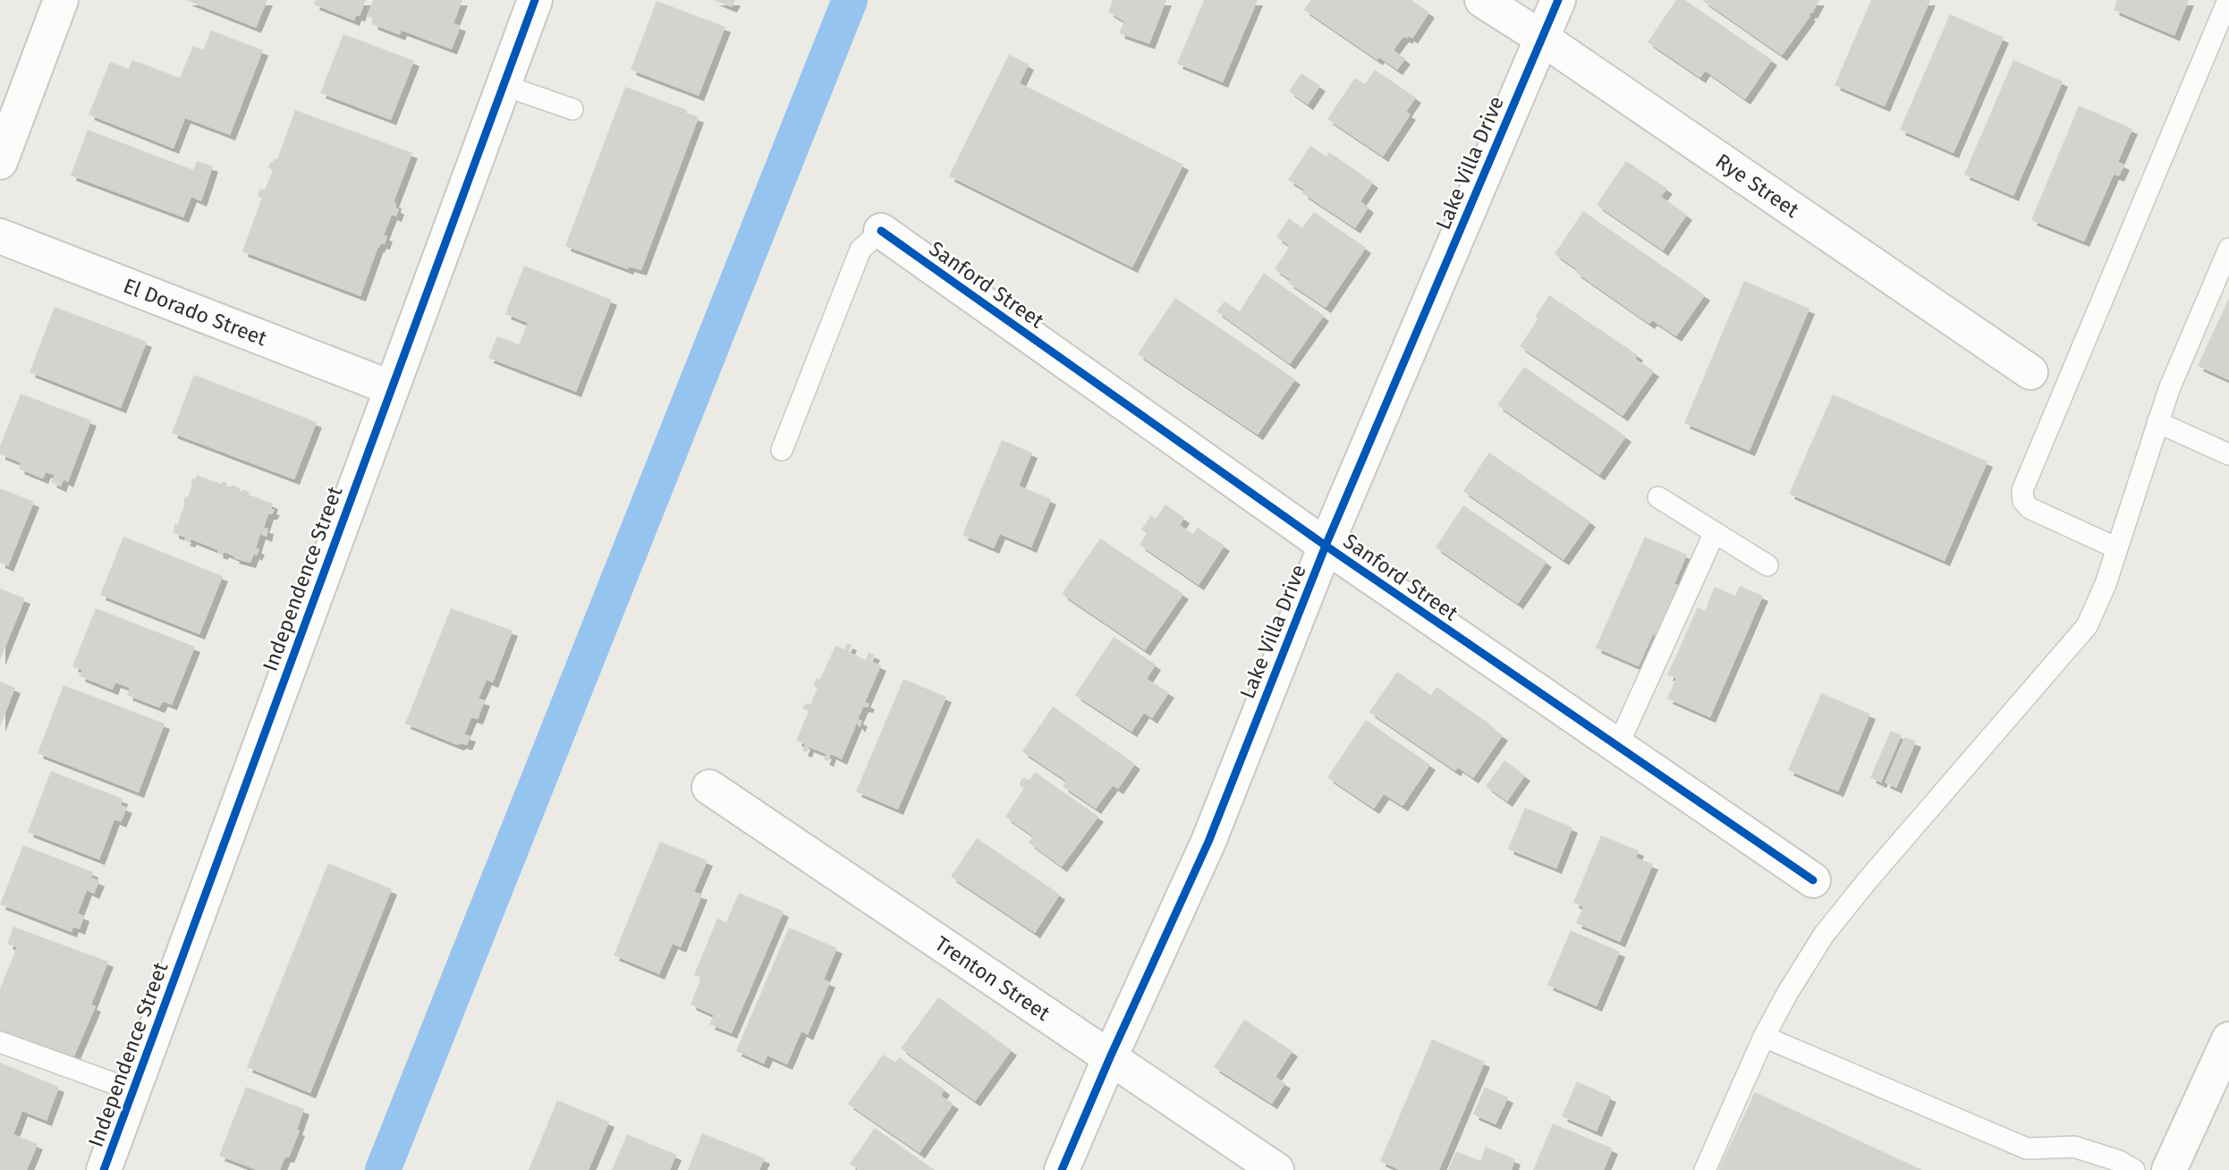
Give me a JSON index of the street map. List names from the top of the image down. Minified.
{"streets":{"street":["Lake Villa Drive","Rye Street","Sanford Street","El Dorado Street","Independence Street","Trenton Street"]},"crossings":[["Lake Villa Drive","Rye Street"],["Lake Villa Drive","Sanford Street"],["Lake Villa Drive","Trenton Street"],["El Dorado Street","Independence Street"]]}
